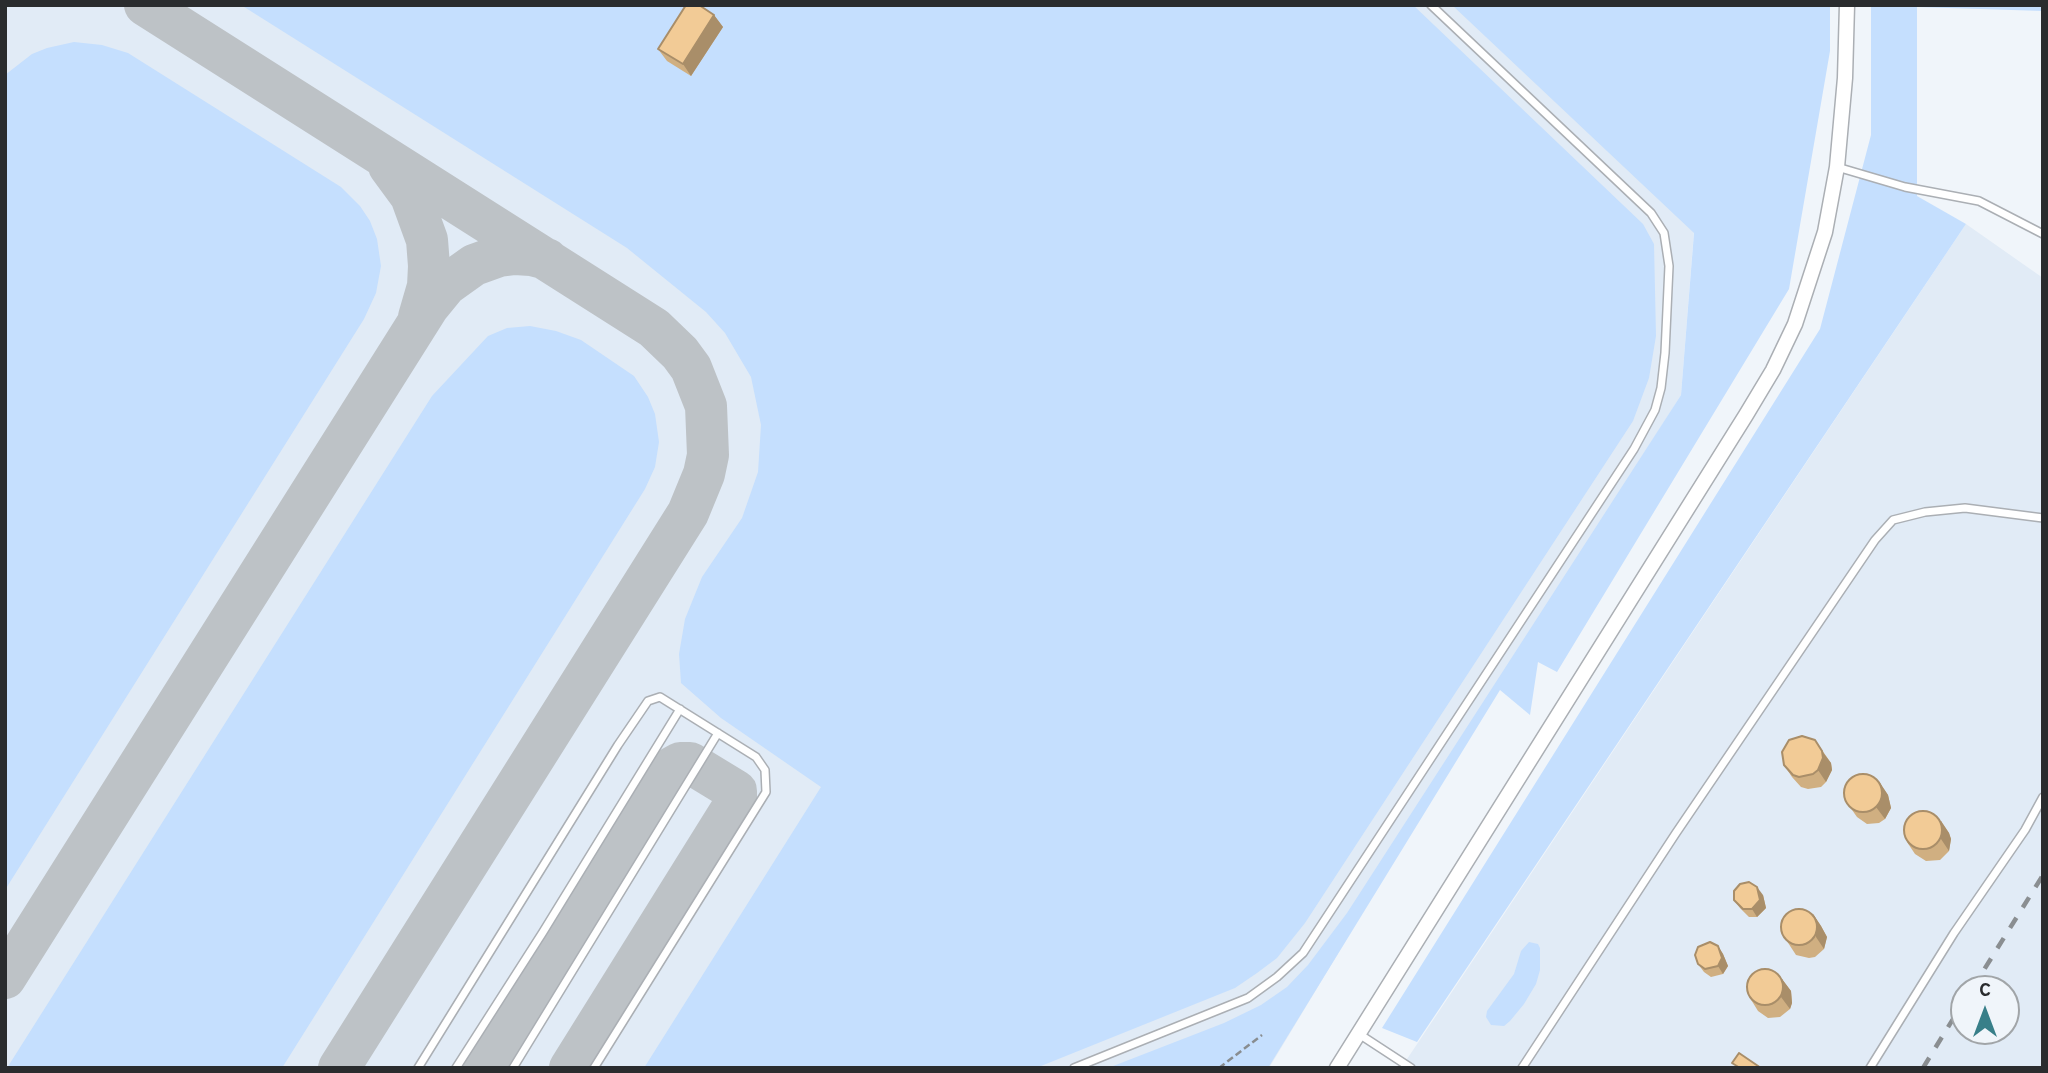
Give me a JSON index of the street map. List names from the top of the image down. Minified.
{"north":"top"}
